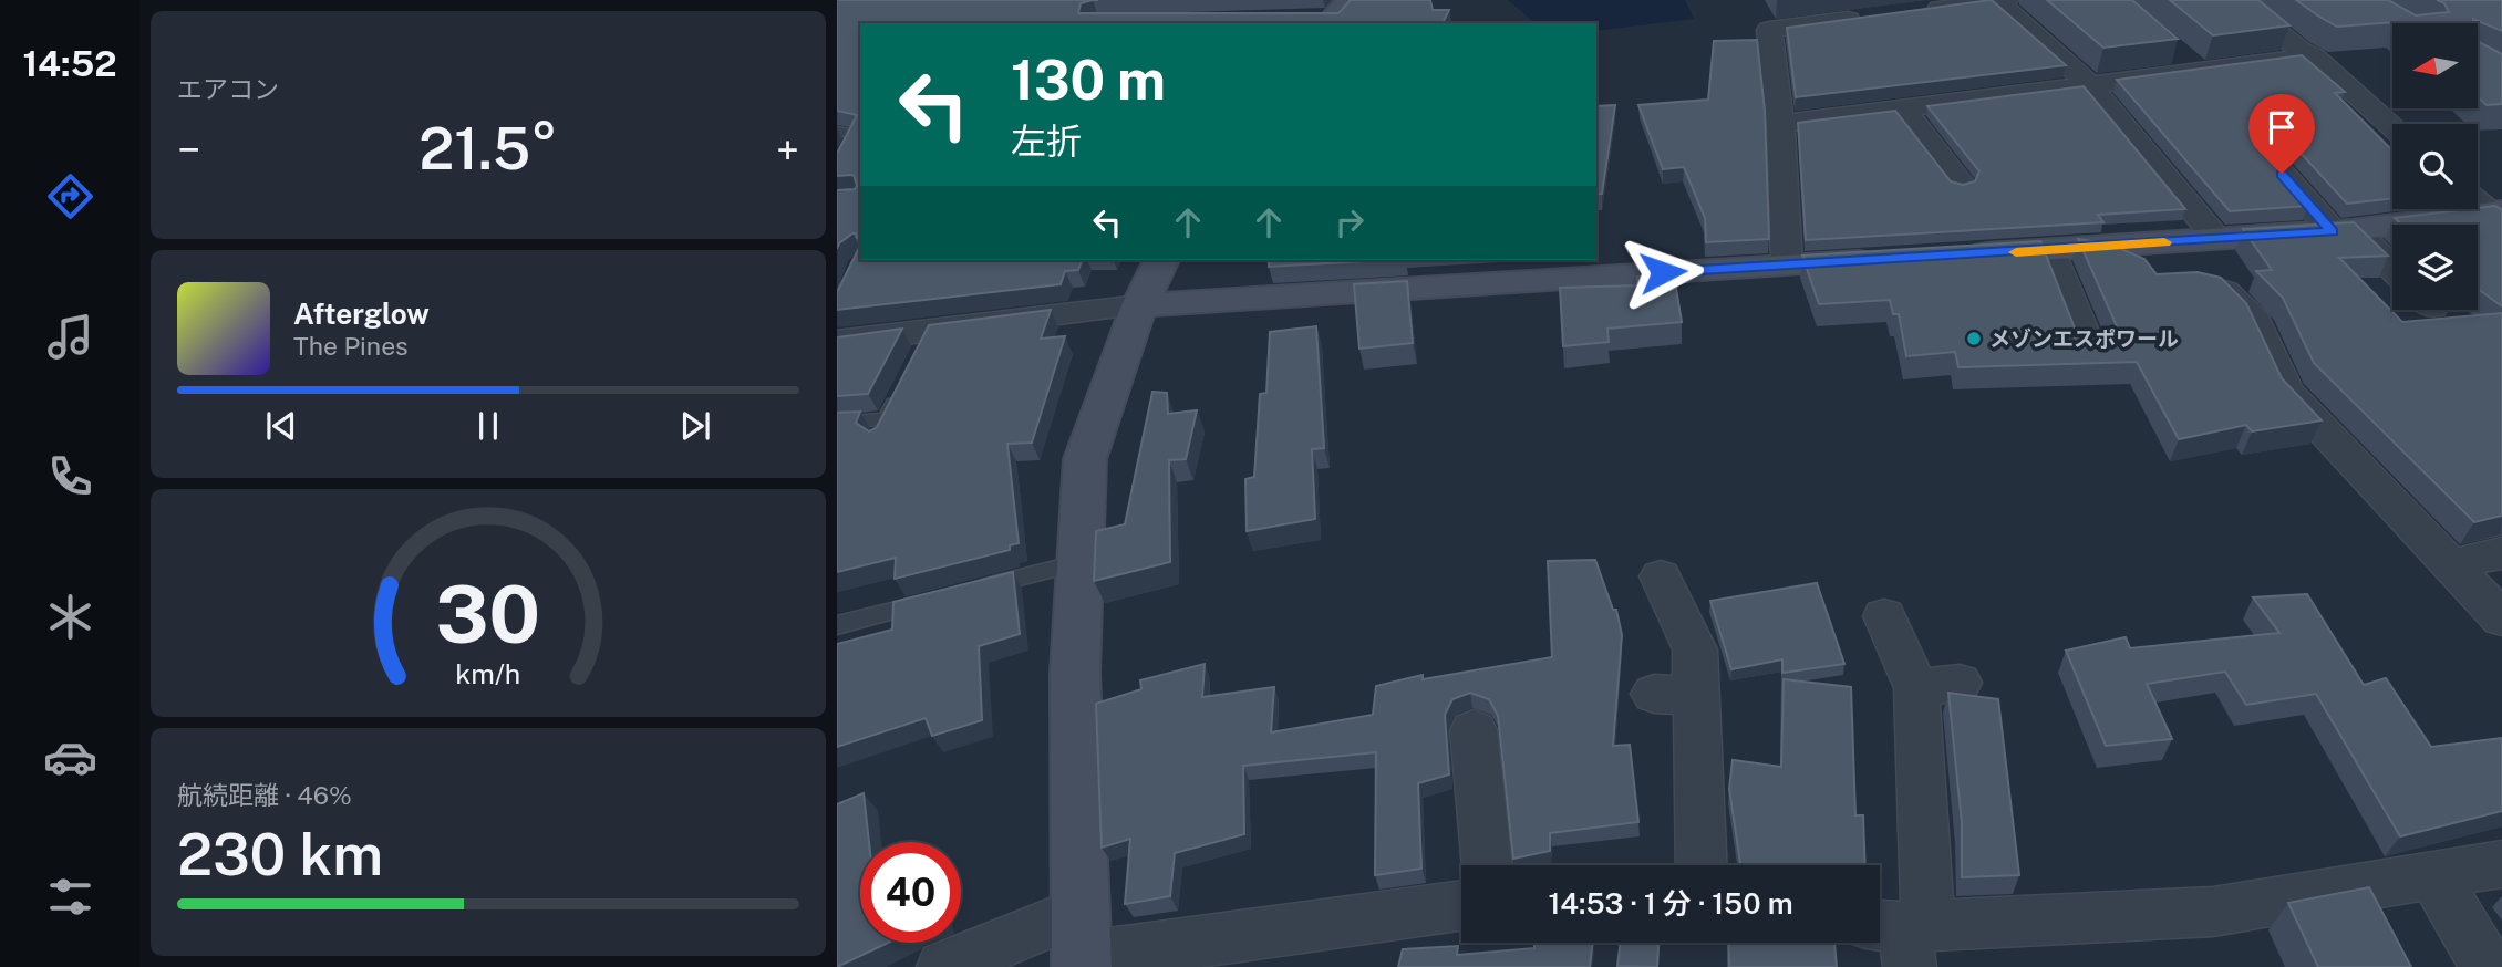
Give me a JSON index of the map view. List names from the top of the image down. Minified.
{"places":["メゾンエスポワール"],"north":"left","page":{"tabs":"14:52","tile":["エアコン",["航続距離 · 46%","230 km"]],"turn":["130 m","左折"],"heat":["−","21.5°","+"],"song":["Afterglow","The Pines"],"limit":"40","trip":"14:53 · 1 分 · 150 m","gauge":["30","km/h"]}}
